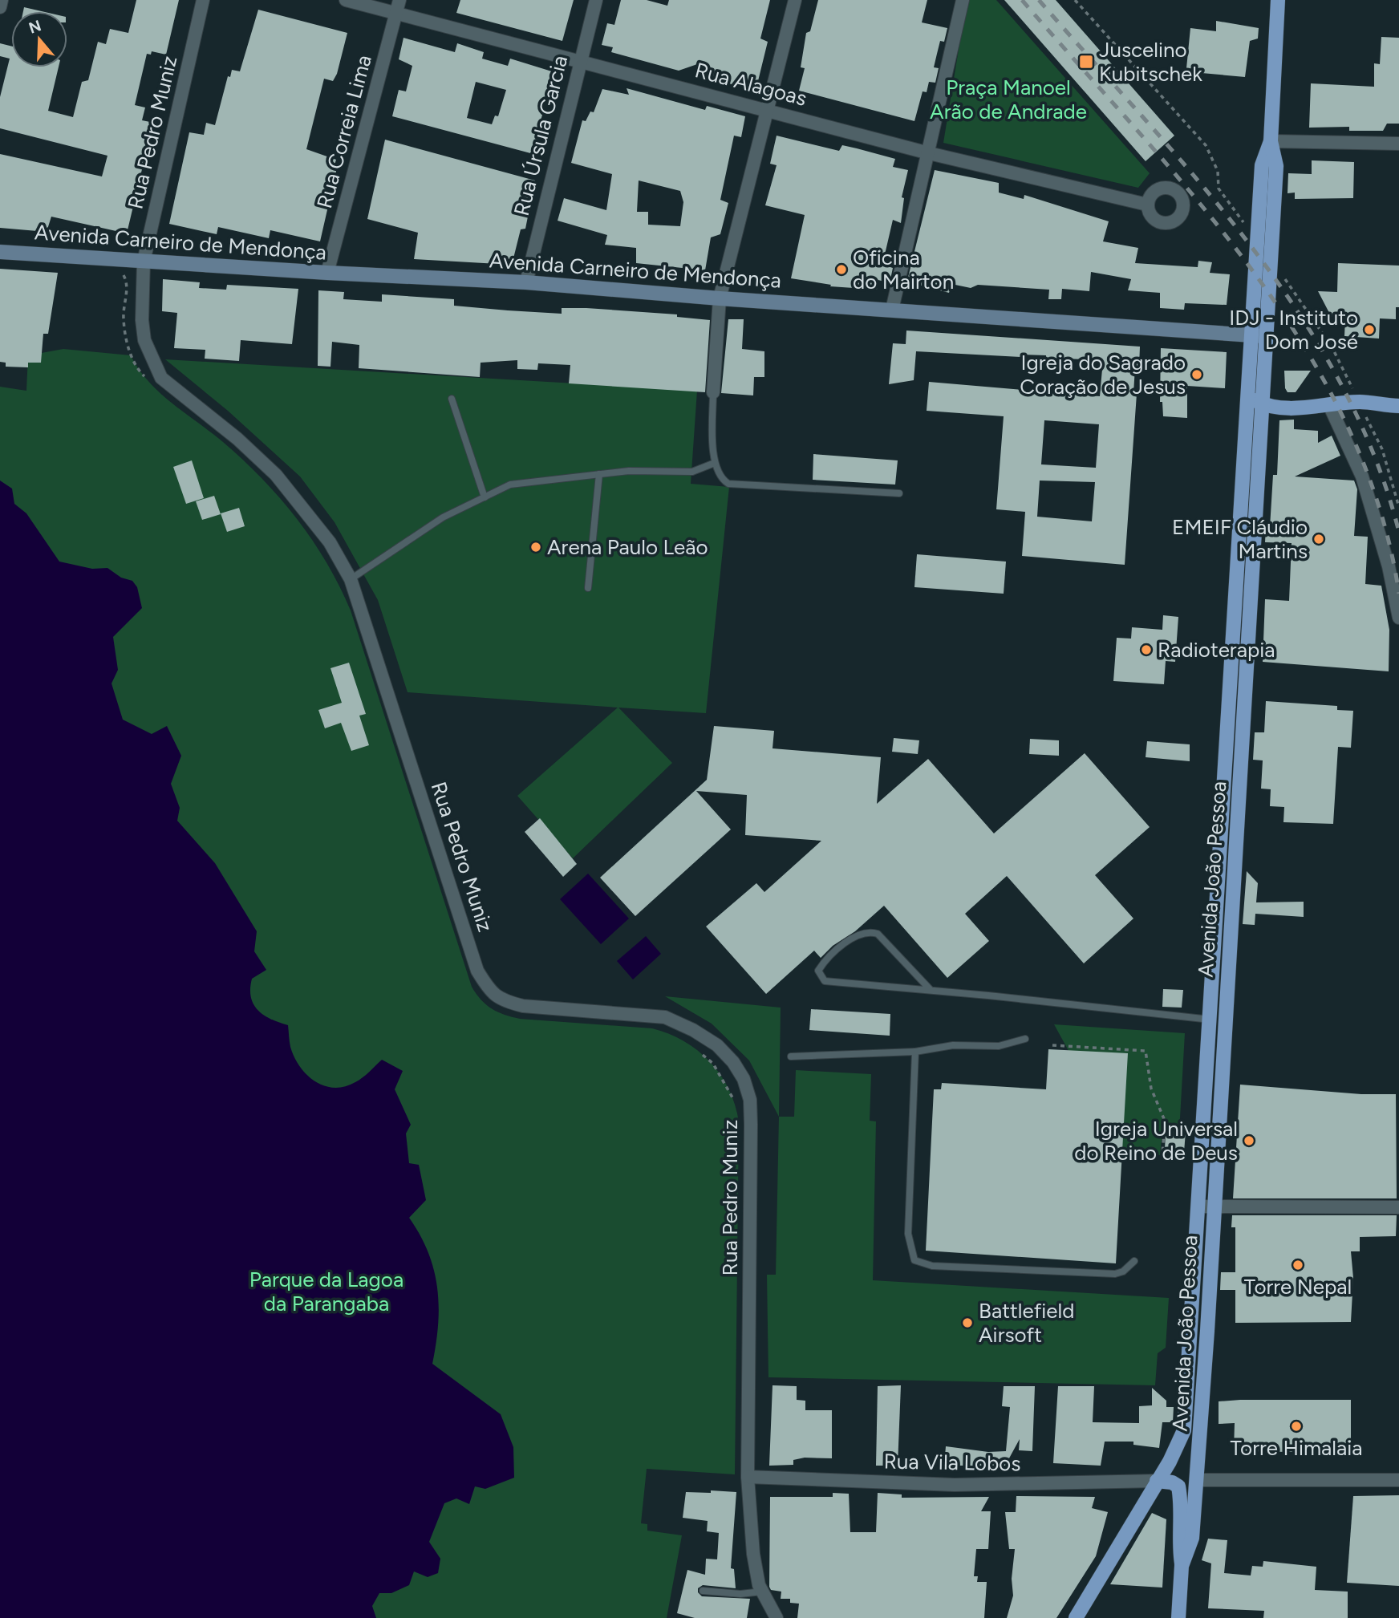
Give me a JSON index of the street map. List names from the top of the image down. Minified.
{"streets":{"main road":["Avenida Carneiro de Mendonça","Avenida João Pessoa"],"street":["Rua Alagoas","Rua Correia Lima","Rua Pedro Muniz","Rua Úrsula Garcia","Rua Vila Lobos"]},"crossings":[["Rua Alagoas","Rua Correia Lima"],["Rua Alagoas","Rua Úrsula Garcia"],["Rua Correia Lima","Avenida Carneiro de Mendonça"],["Rua Pedro Muniz","Avenida Carneiro de Mendonça"],["Rua Pedro Muniz","Rua Vila Lobos"],["Rua Úrsula Garcia","Avenida Carneiro de Mendonça"],["Avenida Carneiro de Mendonça","Avenida João Pessoa"],["Avenida João Pessoa","Rua Vila Lobos"]],"parks":["Praça Manoel Arão de Andrade","Parque da Lagoa da Parangaba"],"places":{"transit":["Juscelino Kubitschek"],"other":["Oficina do Mairton","IDJ - Instituto Dom José","Igreja do Sagrado Coração de Jesus","EMEIF Cláudio Martins","Arena Paulo Leão","Radioterapia","Igreja Universal do Reino de Deus","Torre Nepal","Battlefield Airsoft","Torre Himalaia"]},"north":"top"}
